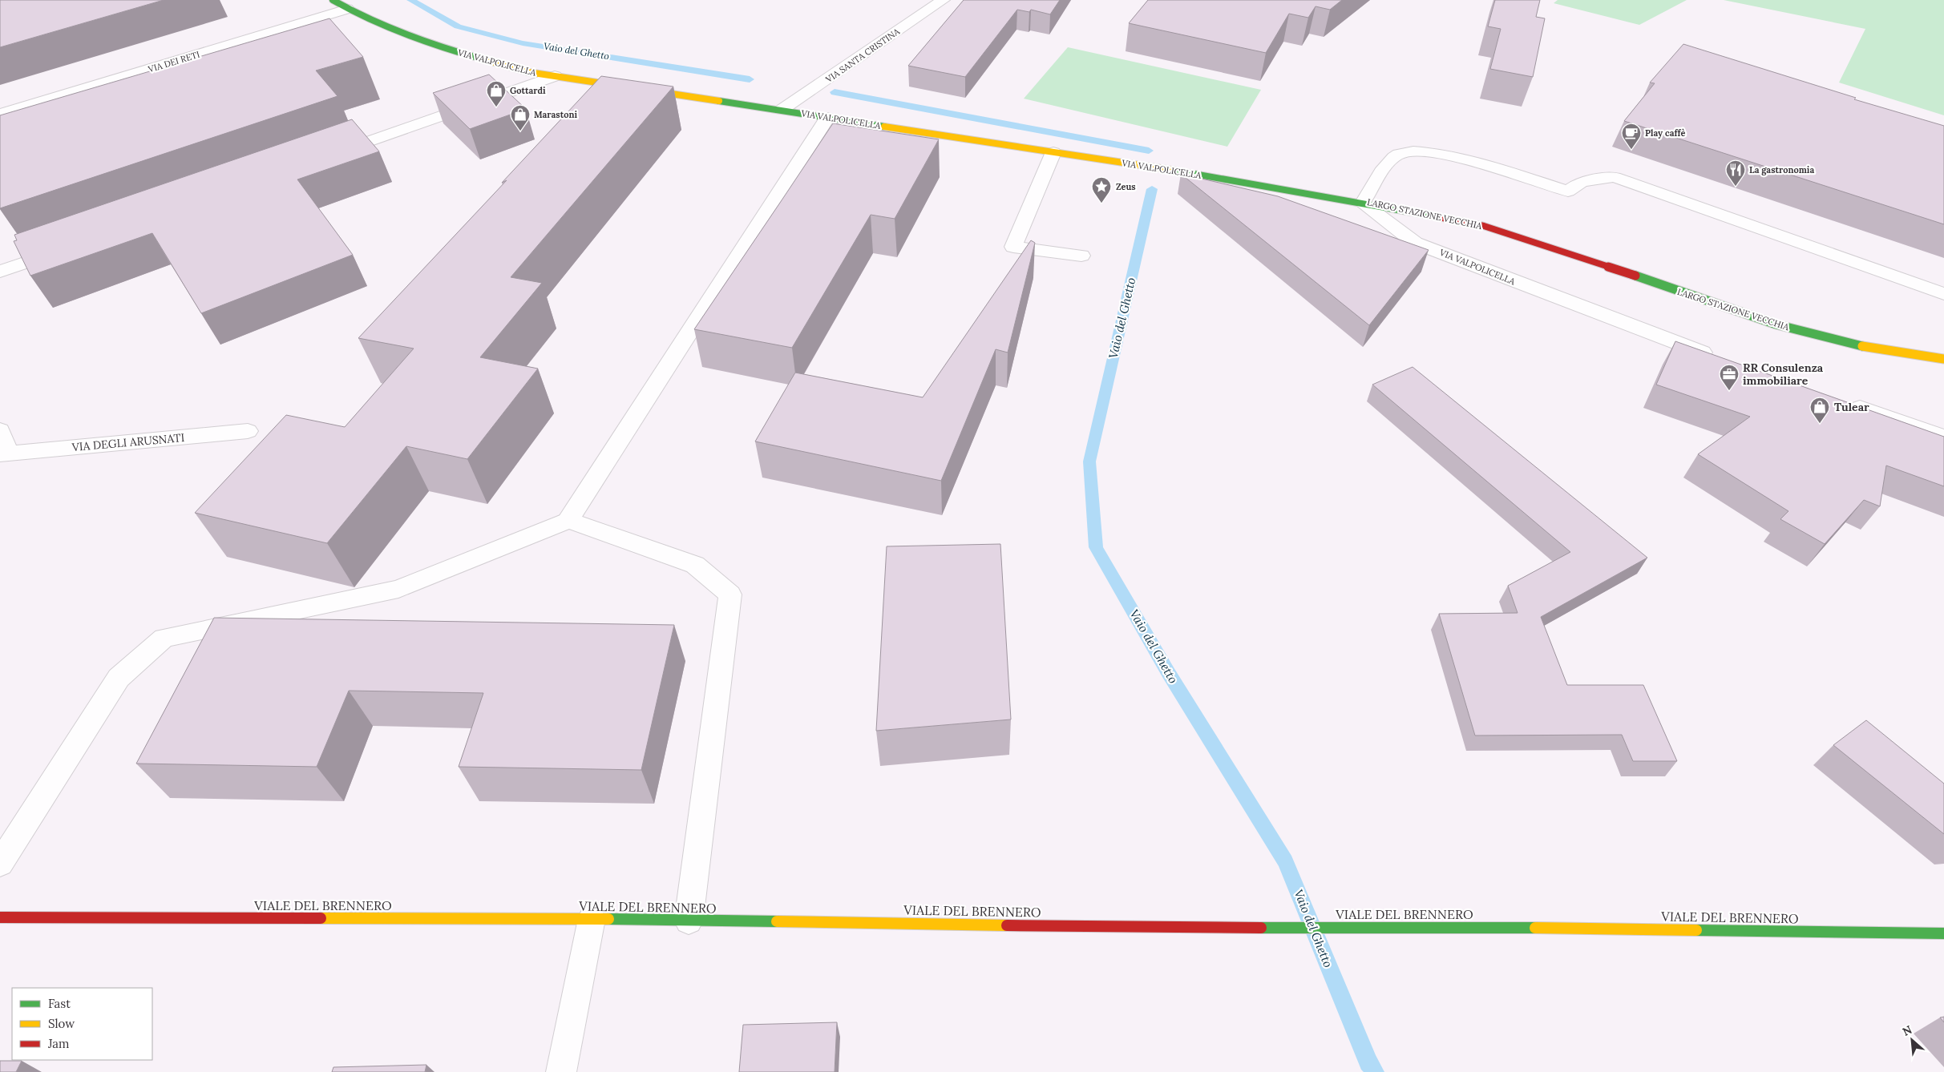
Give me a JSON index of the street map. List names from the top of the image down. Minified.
{"streets":{"main road":["VIA VALPOLICELLA","LARGO STAZIONE VECCHIA","VIALE DEL BRENNERO"],"street":["VIA SANTA CRISTINA","VIA DEI RETI","VIA DEGLI ARUSNATI"]},"crossings":[["VIA SANTA CRISTINA","VIA VALPOLICELLA"],["VIA DEI RETI","VIA VALPOLICELLA"],["VIA VALPOLICELLA","LARGO STAZIONE VECCHIA"]],"water":["Vaio del Ghetto"],"places":{"shop":["Gottardi","Marastoni","Tulear"],"cafe":["Play caffè"],"restaurant":["La gastronomia"],"place":["Zeus"],"office":["RR Consulenza immobiliare"]},"legend":["Fast","Slow","Jam"],"north":"top left"}
